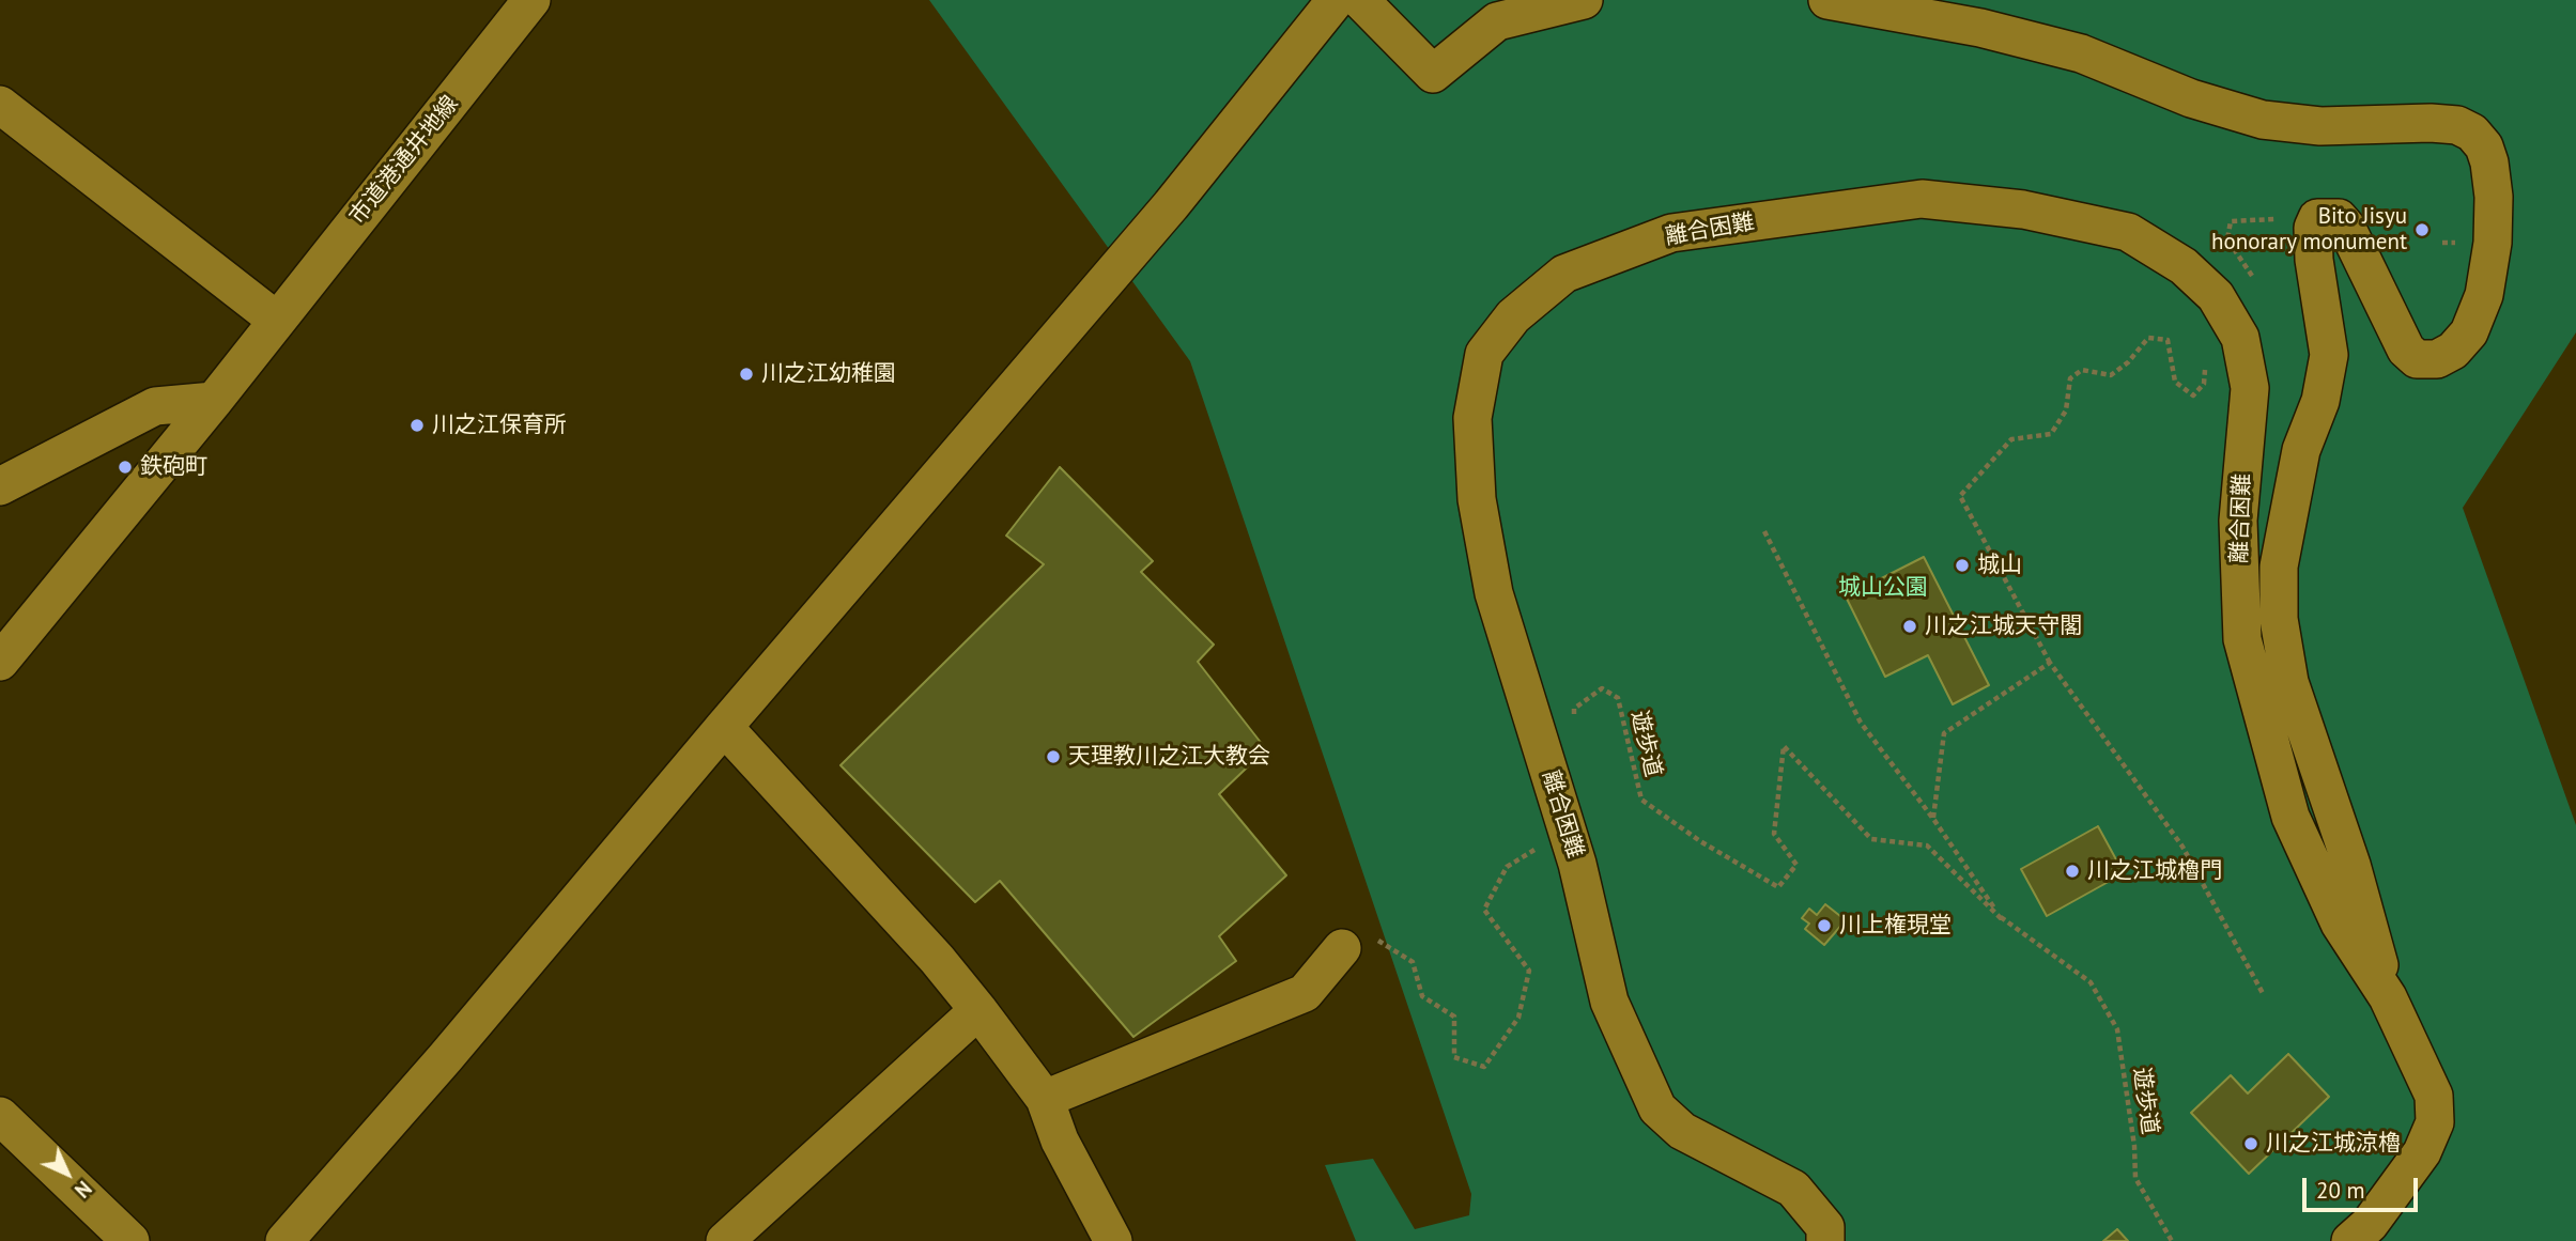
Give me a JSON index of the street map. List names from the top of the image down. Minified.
{"streets":{"street":["市道港通井地線","離合困難"],"path":["遊歩道"]},"parks":["城山公園"],"places":["Bito Jisyu honorary monument","川之江幼稚園","川之江保育所","鉄砲町","城山","川之江城天守閣","天理教川之江大教会","川之江城櫓門","川上権現堂","川之江城涼櫓"],"scale_bar":"20 m","north":"bottom right"}
